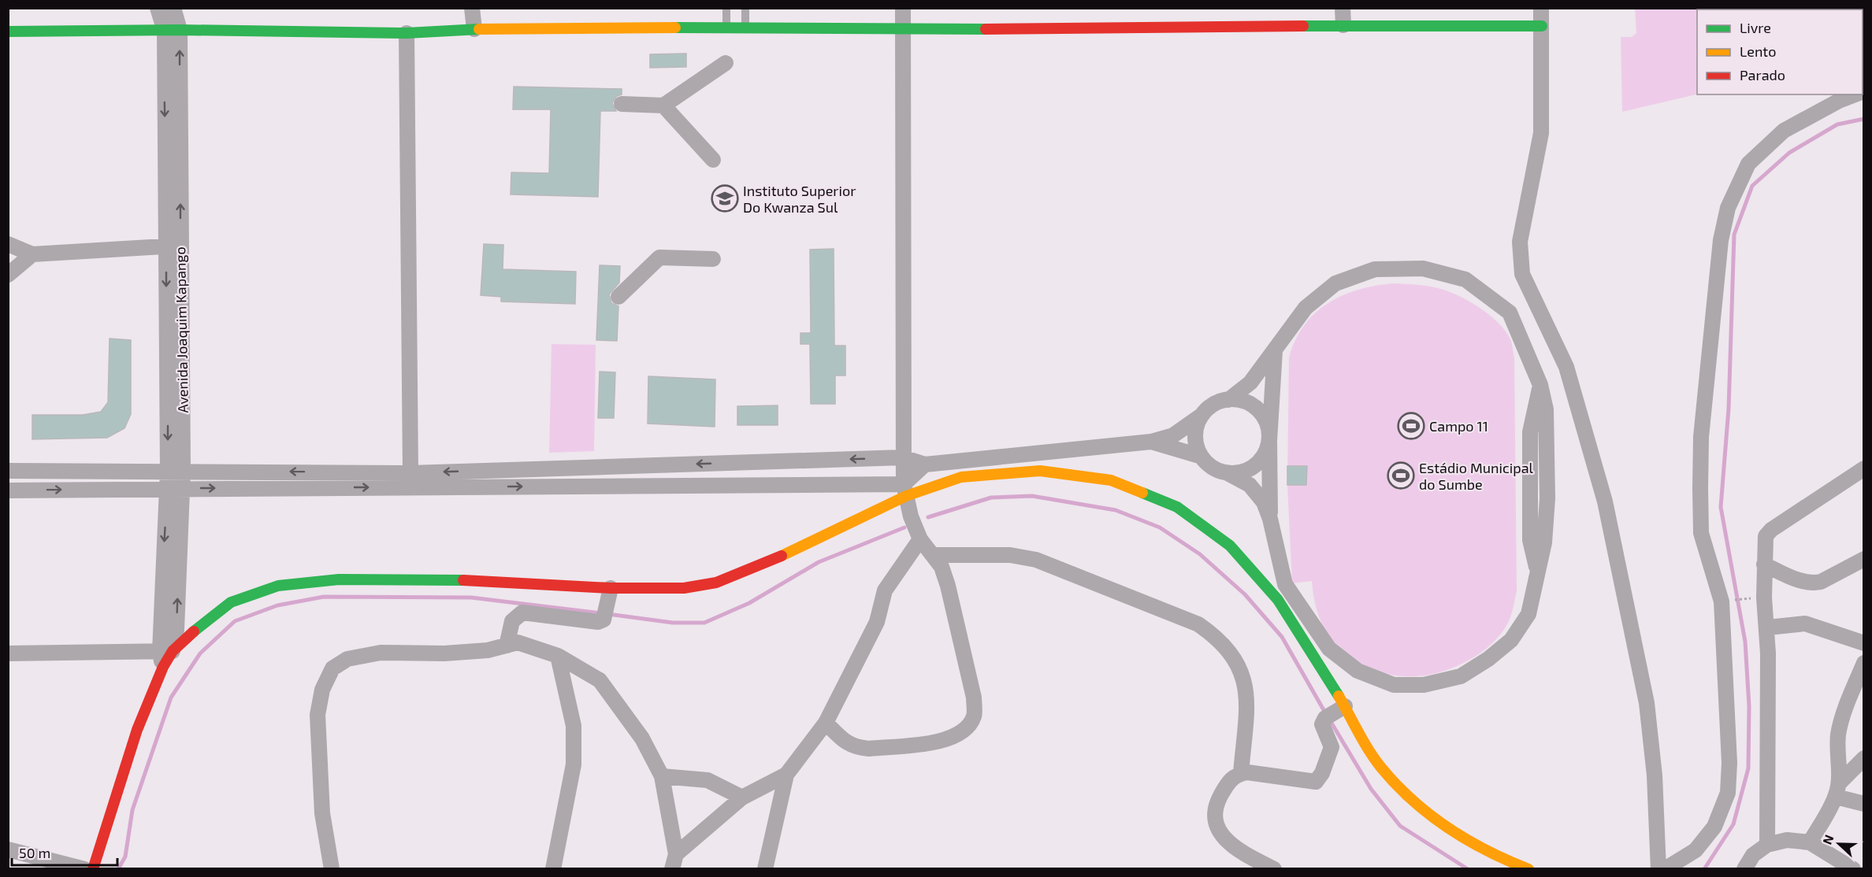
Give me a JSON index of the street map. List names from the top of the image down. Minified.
{"streets":{"street":["Avenida Joaquim Kapango"]},"places":{"school or university":["Instituto Superior Do Kwanza Sul"],"sports":["Campo 11","Estádio Municipal do Sumbe"]},"legend":["Livre","Lento","Parado"],"scale_bar":"50 m","north":"left"}
